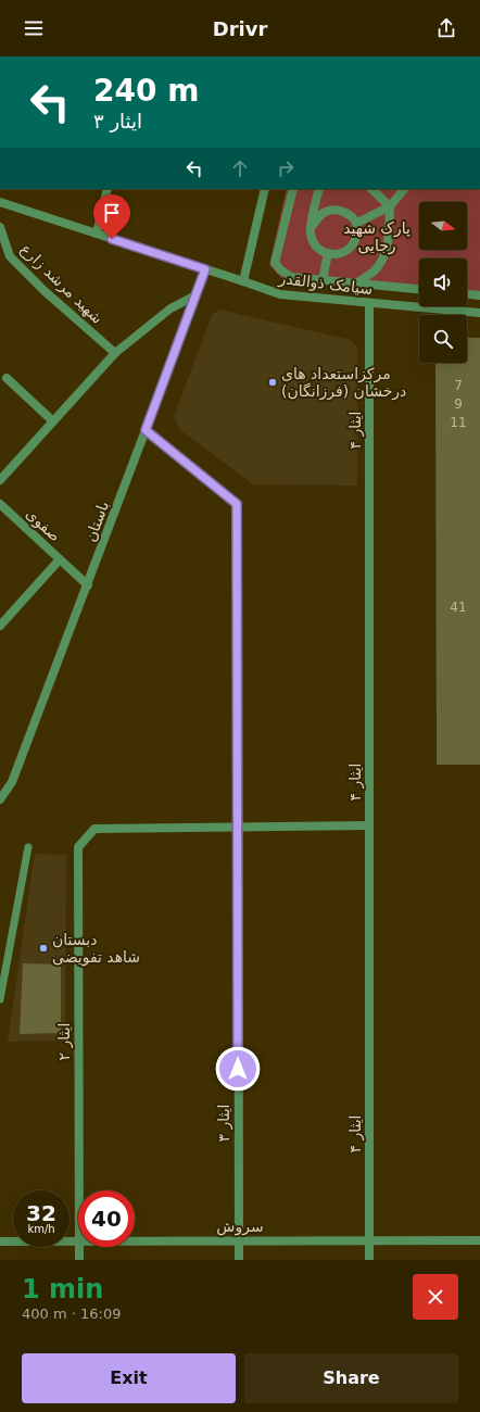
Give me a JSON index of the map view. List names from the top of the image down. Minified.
{"streets":{"street":["شهید مرشد زارع","سیامک ذوالقدر","ایثار ۴","باستان","صفوی","ایثار ۲","ایثار ۳","سروش"]},"crossings":[["سیامک ذوالقدر","ایثار ۴"],["سیامک ذوالقدر","باستان"],["ایثار ۴","سروش"],["باستان","صفوی"],["باستان","ایثار ۳"],["ایثار ۲","ایثار ۳"],["ایثار ۳","سروش"]],"parks":["پارک شهید رجایی"],"places":["مرکزاستعداد های درخشان (فرزانگان)","دبستان شاهد تفویضی"],"house_numbers":["7","9","11","41"],"north":"right","page":{"header":"Drivr","turn":["240 m","ایثار ۳"],"speed":"32 km/h","limit":"40","heading":["1 min","400 m · 16:09"],"buttons":["Exit","Share"]}}
